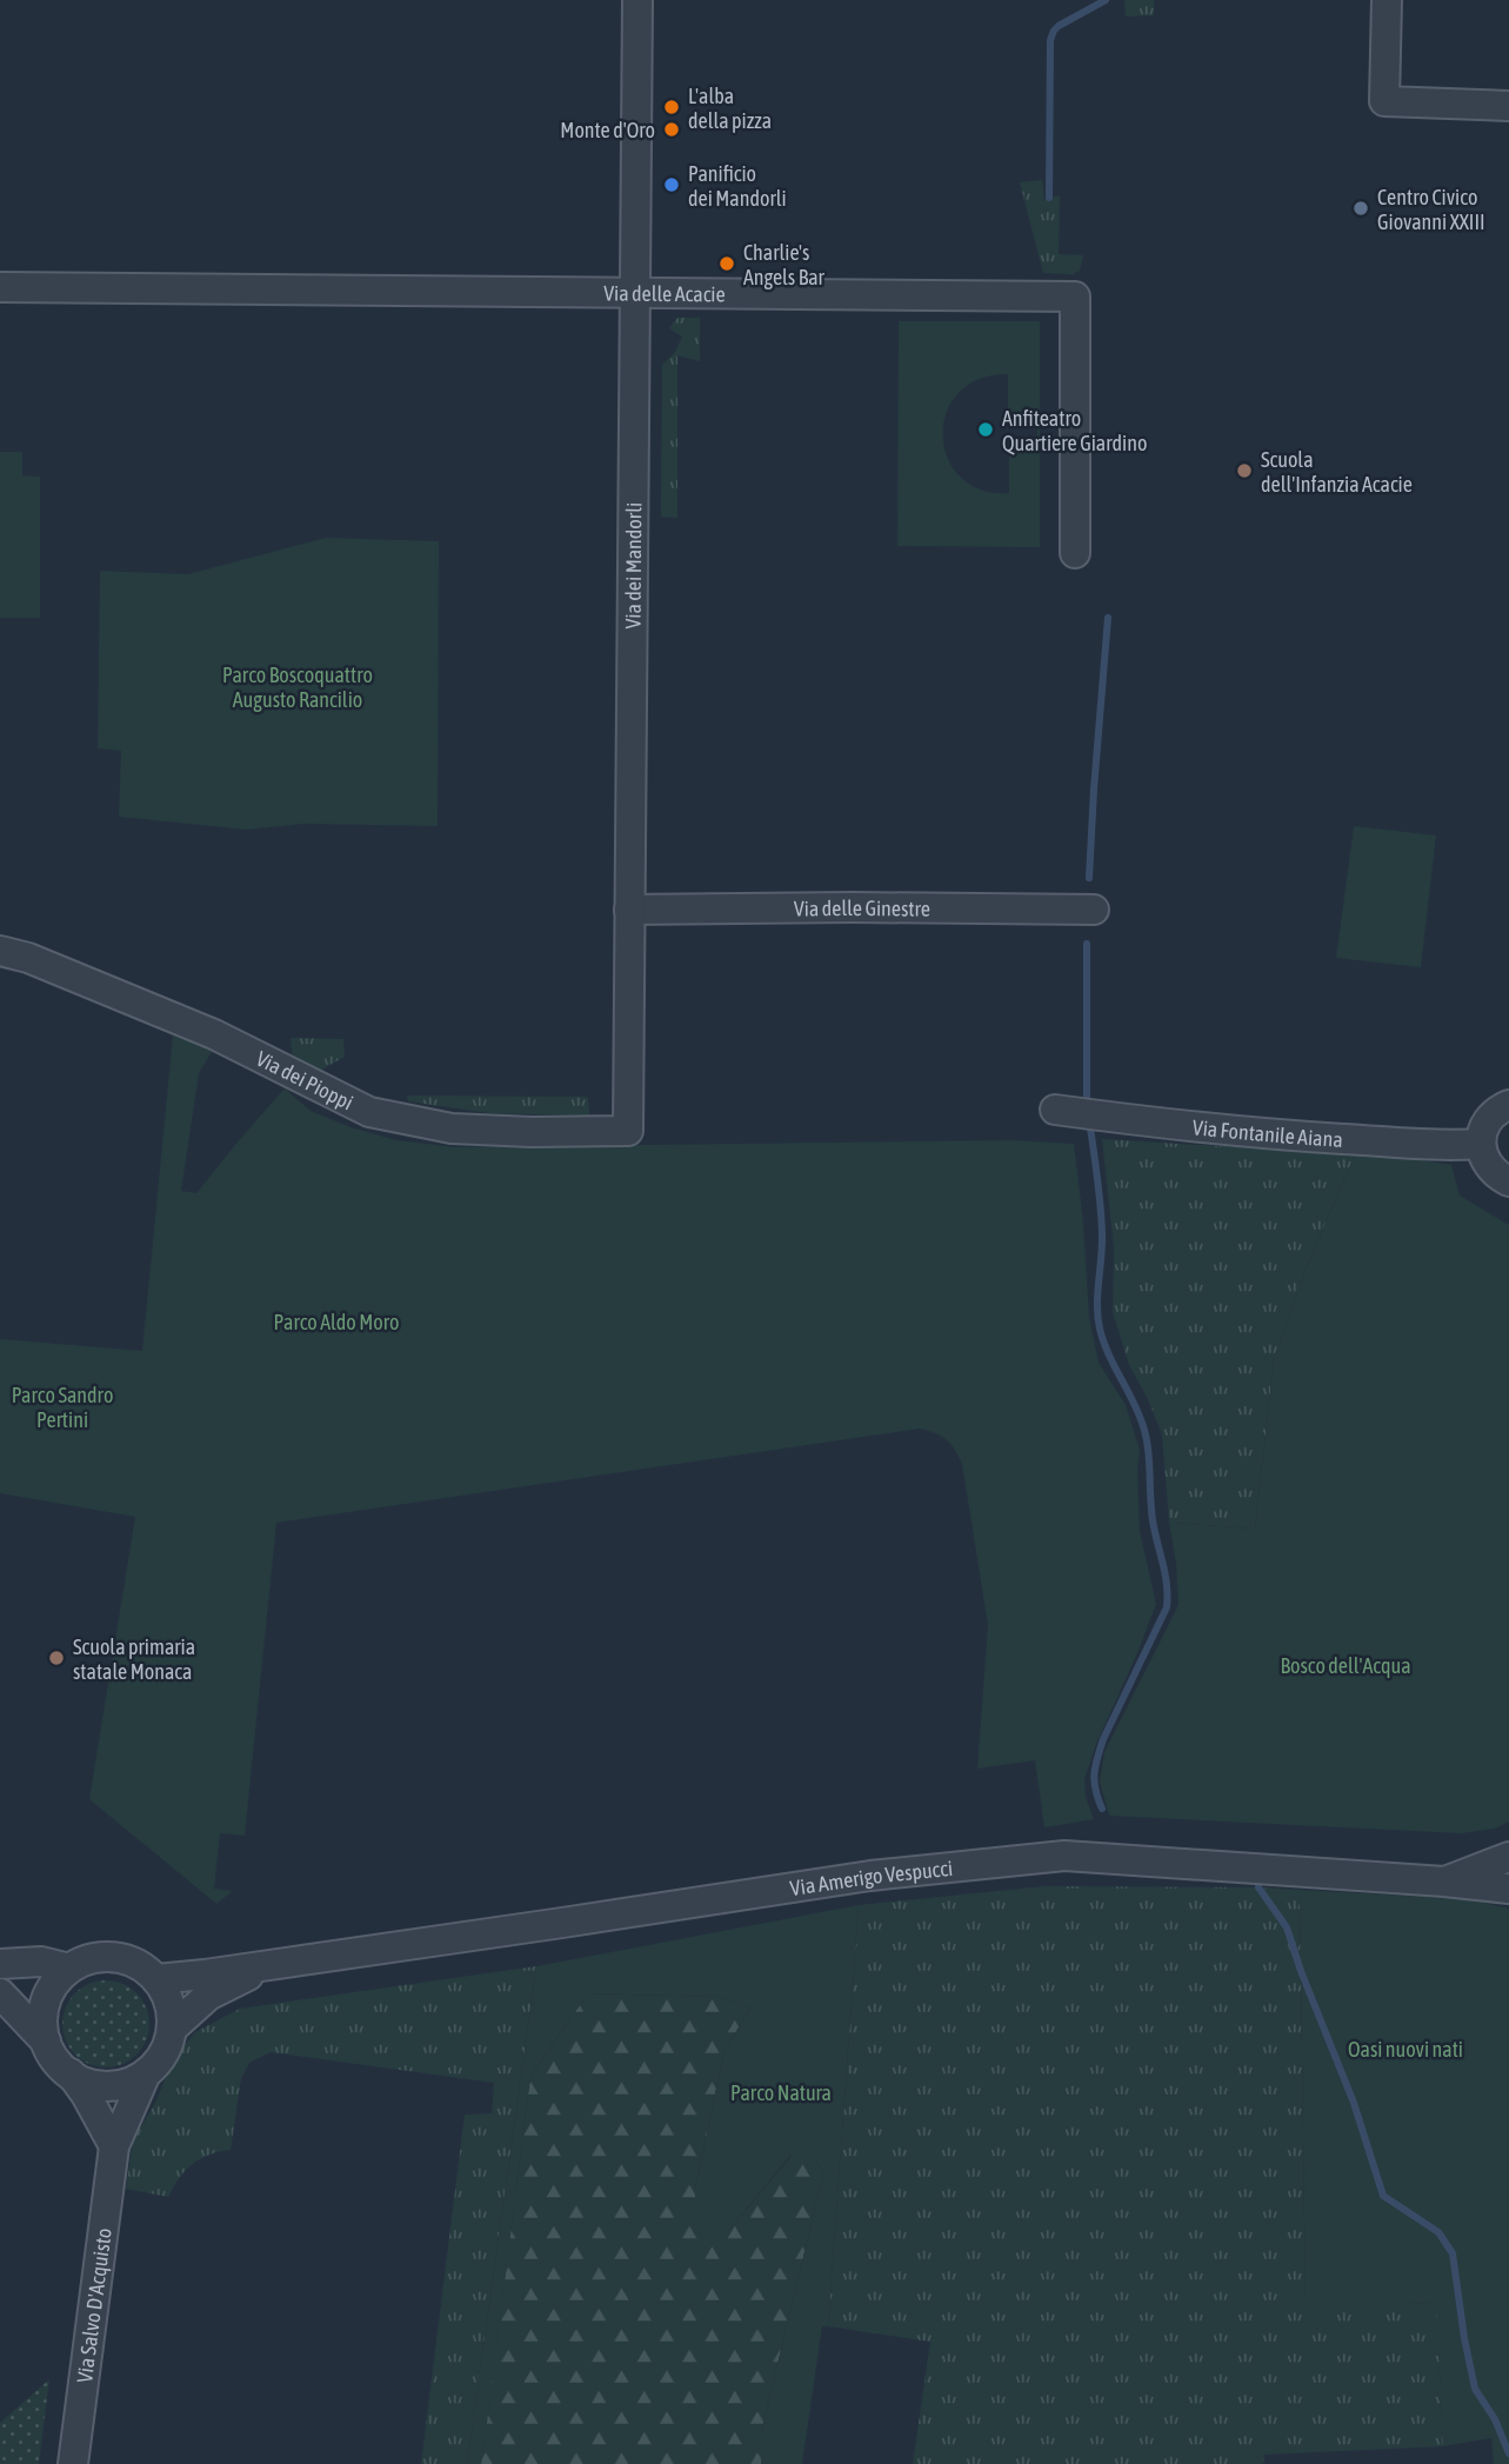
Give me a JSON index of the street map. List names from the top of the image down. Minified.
{"streets":{"street":["Via delle Acacie","Via dei Mandorli","Via delle Ginestre","Via dei Pioppi","Via Fontanile Aiana","Via Amerigo Vespucci","Via Salvo D'Acquisto"]},"crossings":[["Via delle Acacie","Via dei Mandorli"],["Via dei Mandorli","Via delle Ginestre"],["Via dei Mandorli","Via dei Pioppi"],["Via Amerigo Vespucci","Via Salvo D'Acquisto"]],"parks":["Parco Boscoquattro Augusto Rancilio","Parco Aldo Moro","Parco Sandro Pertini","Bosco dell'Acqua","Oasi nuovi nati","Parco Natura"],"places":["L'alba della pizza","Monte d'Oro","Panificio dei Mandorli","Centro Civico Giovanni XXIII","Charlie's Angels Bar","Anfiteatro Quartiere Giardino","Scuola dell'Infanzia Acacie","Scuola primaria statale Monaca"]}
